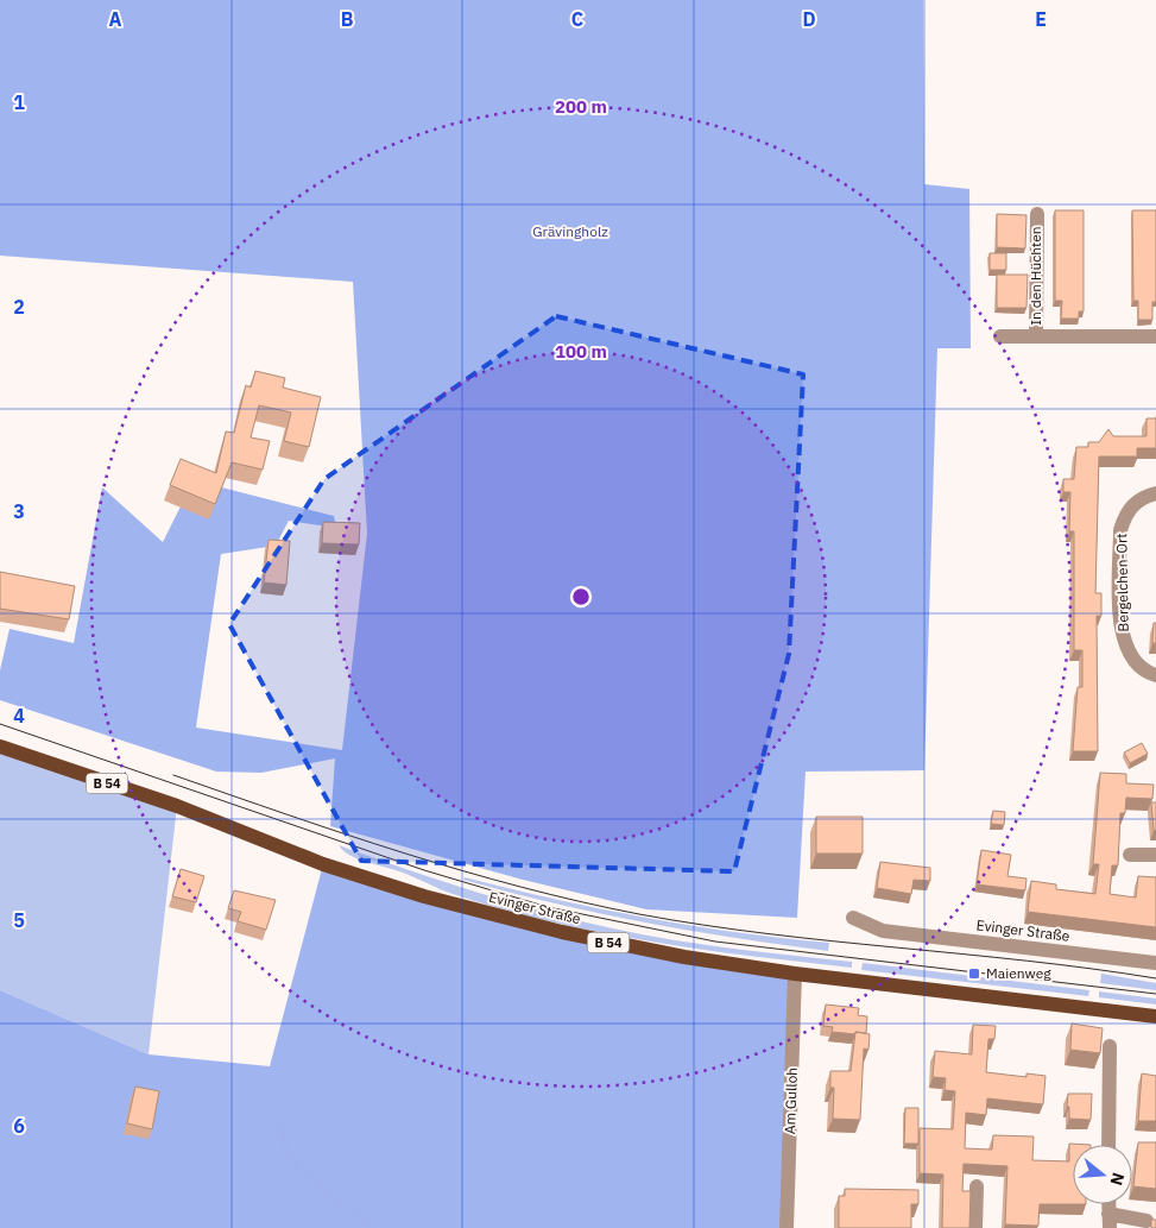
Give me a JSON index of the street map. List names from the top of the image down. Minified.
{"streets":{"main road":["B 54","Evinger Straße"],"street":["In den Hüchten","Bergelchen-Ort","Am Gulloh"]},"crossings":[["Evinger Straße","Am Gulloh"]],"parks":["Grävingholz"],"places":{"transit":["Maienweg"]},"north":"right","grid":{"columns":["A","B","C","D","E"],"rows":["1","2","3","4","5","6"]},"rings":["200 m","100 m"]}
